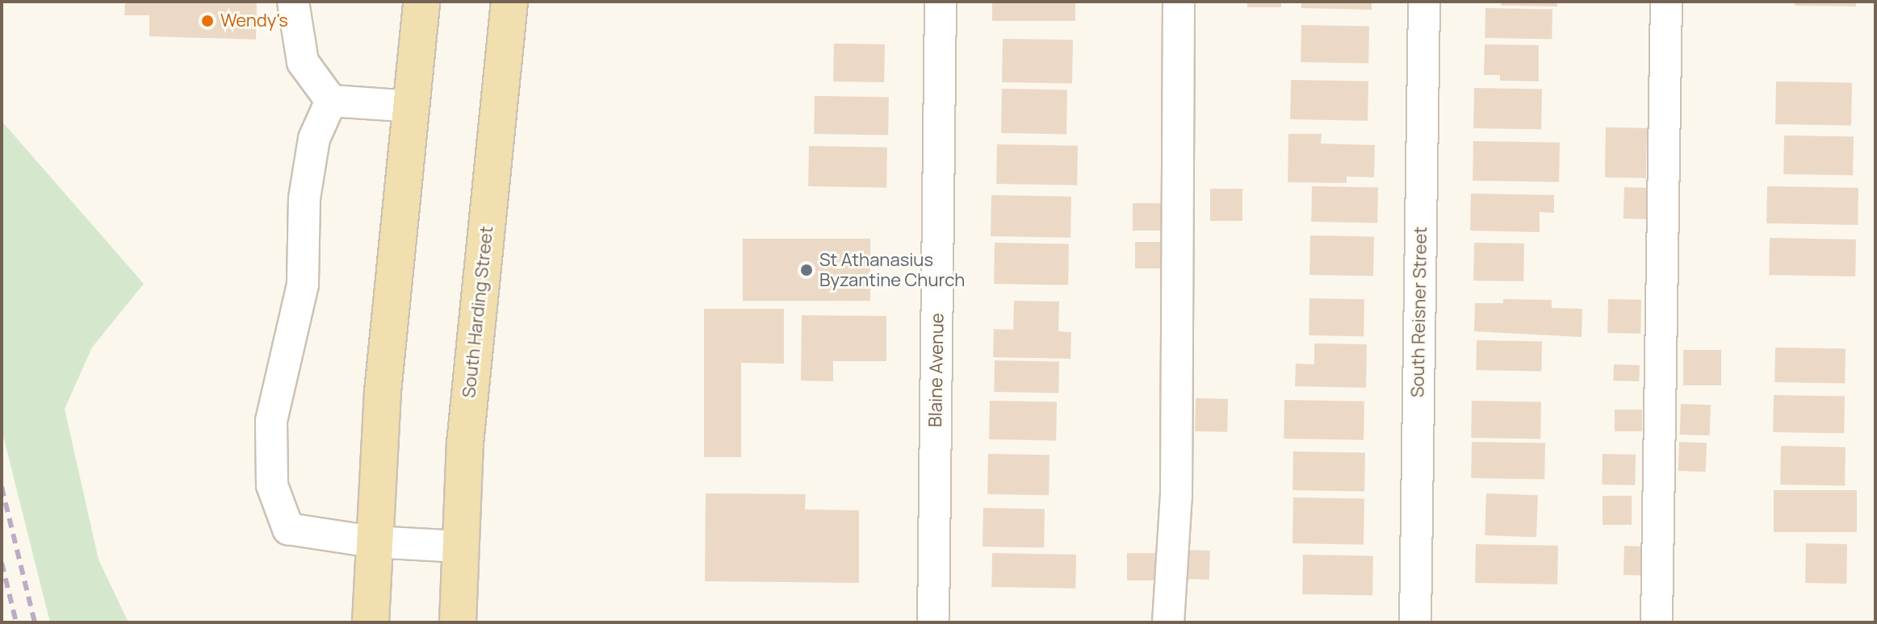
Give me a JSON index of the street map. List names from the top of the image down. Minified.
{"streets":{"main road":["South Harding Street"],"street":["South Reisner Street","Blaine Avenue"]},"places":["Wendy's","St Athanasius Byzantine Church"]}
